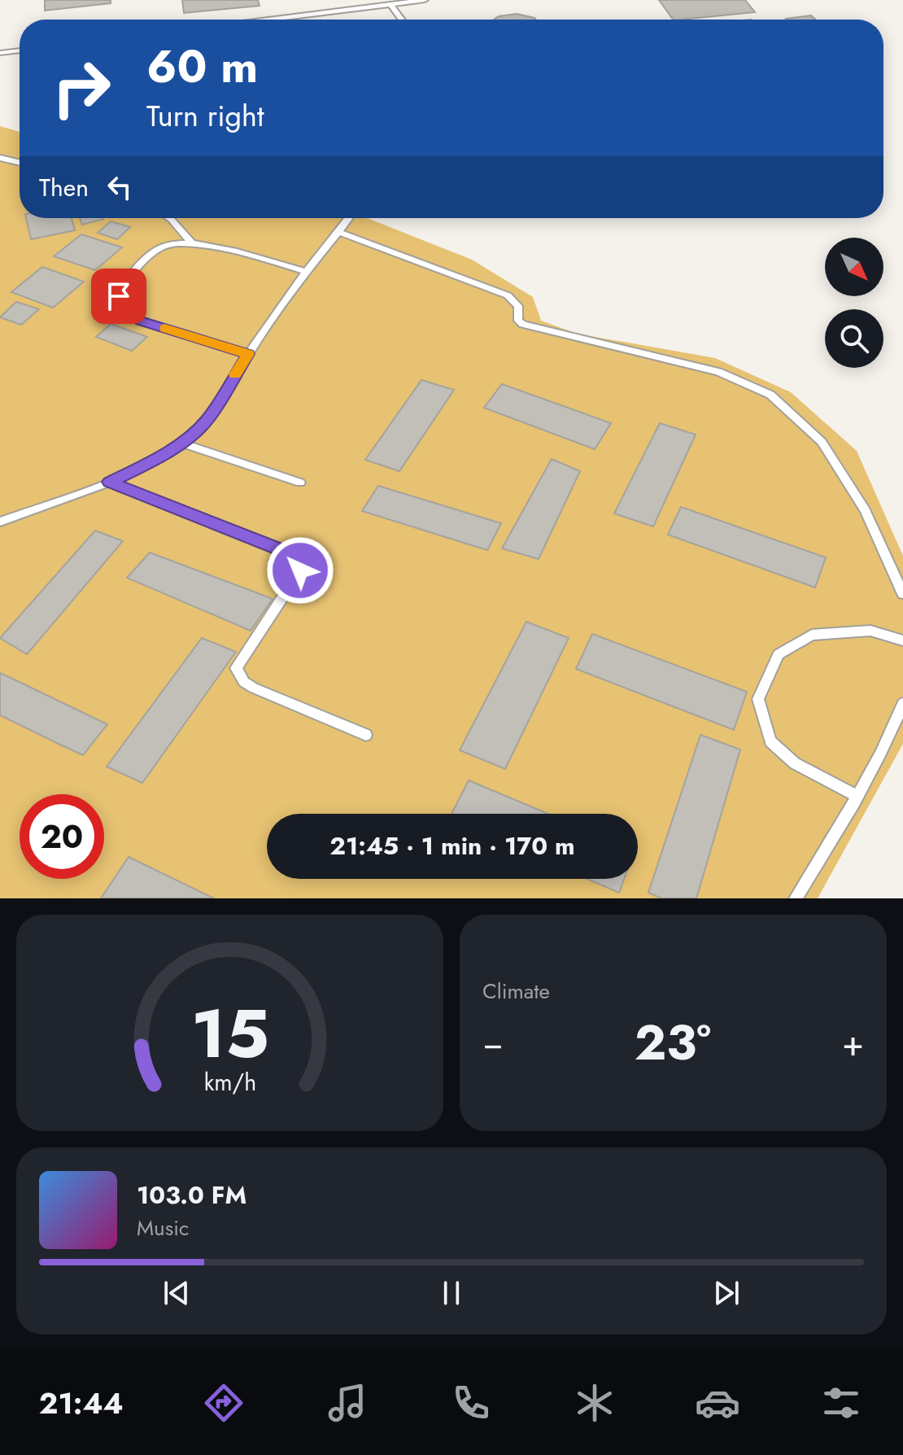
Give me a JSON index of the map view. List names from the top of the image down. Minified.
{"north":"bottom right","page":{"turn":["60 m","Turn right"],"then":"Then","limit":"20","trip":"21:45 · 1 min · 170 m","tile":"Climate","heat":["−","23°","+"],"song":["103.0 FM","Music"],"tabs":"21:44","gauge":["15","km/h"]}}
